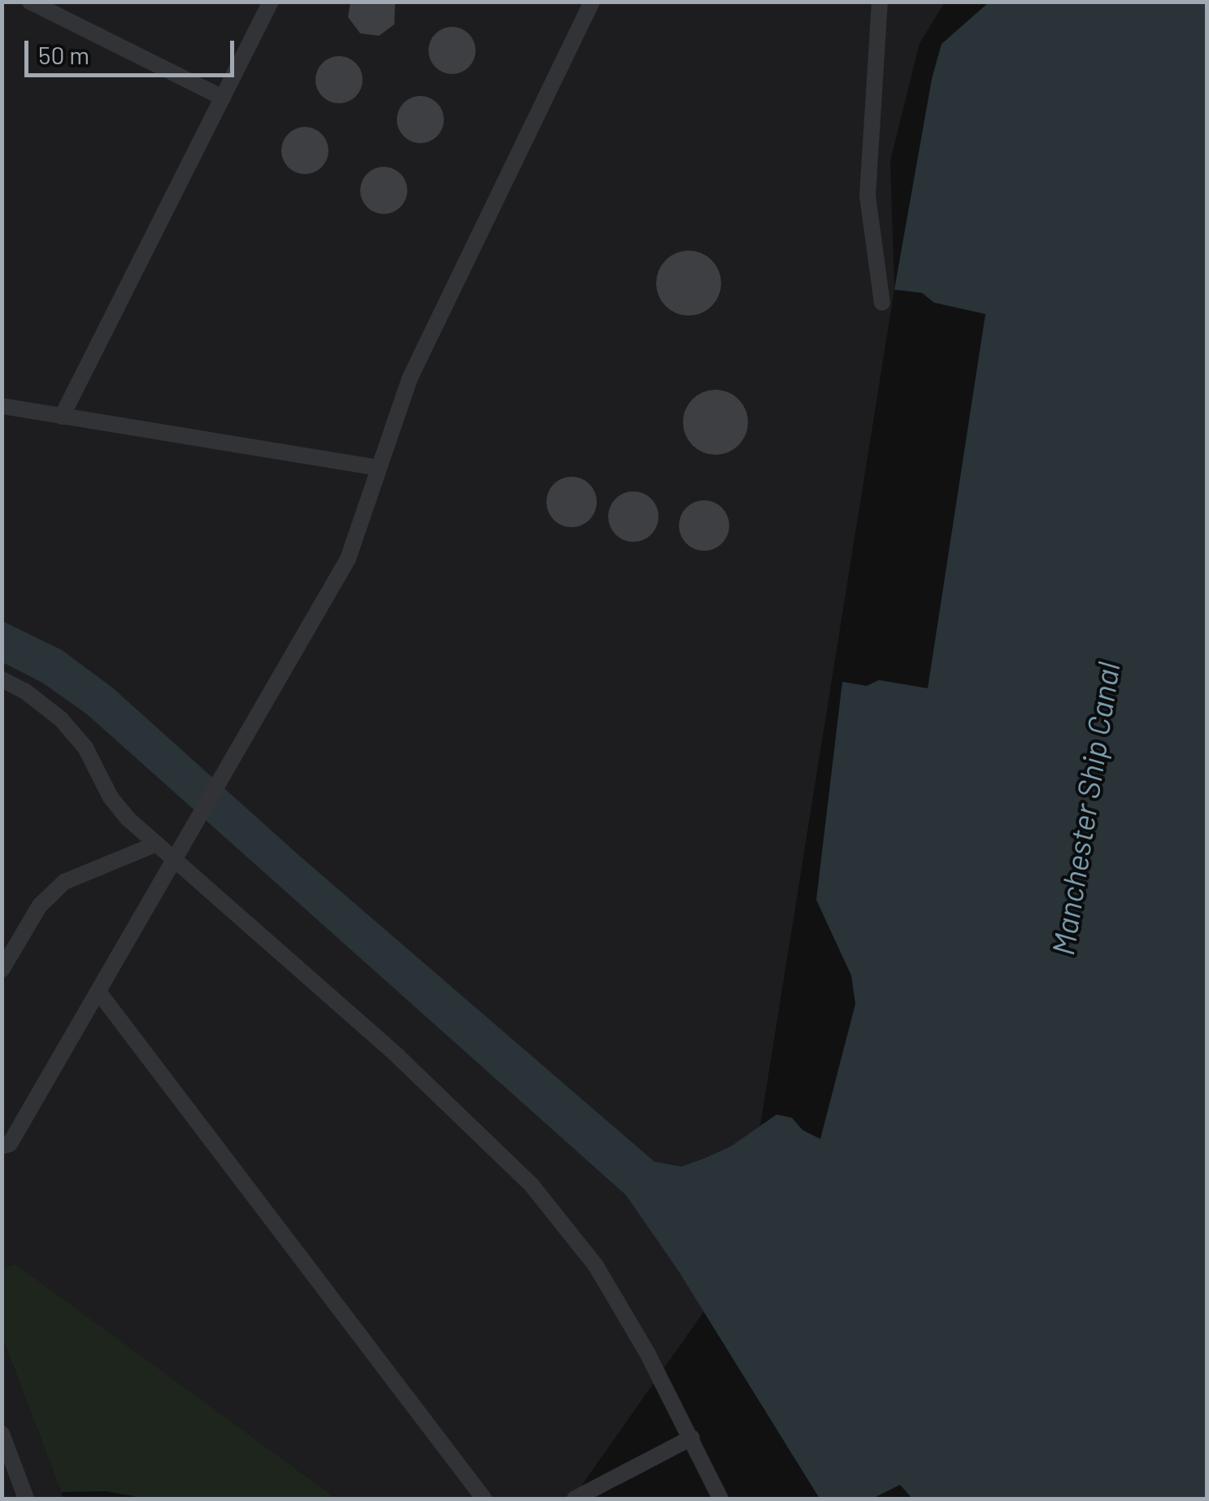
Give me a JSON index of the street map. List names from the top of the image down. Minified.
{"water":["Manchester Ship Canal"],"scale_bar":"50 m"}
